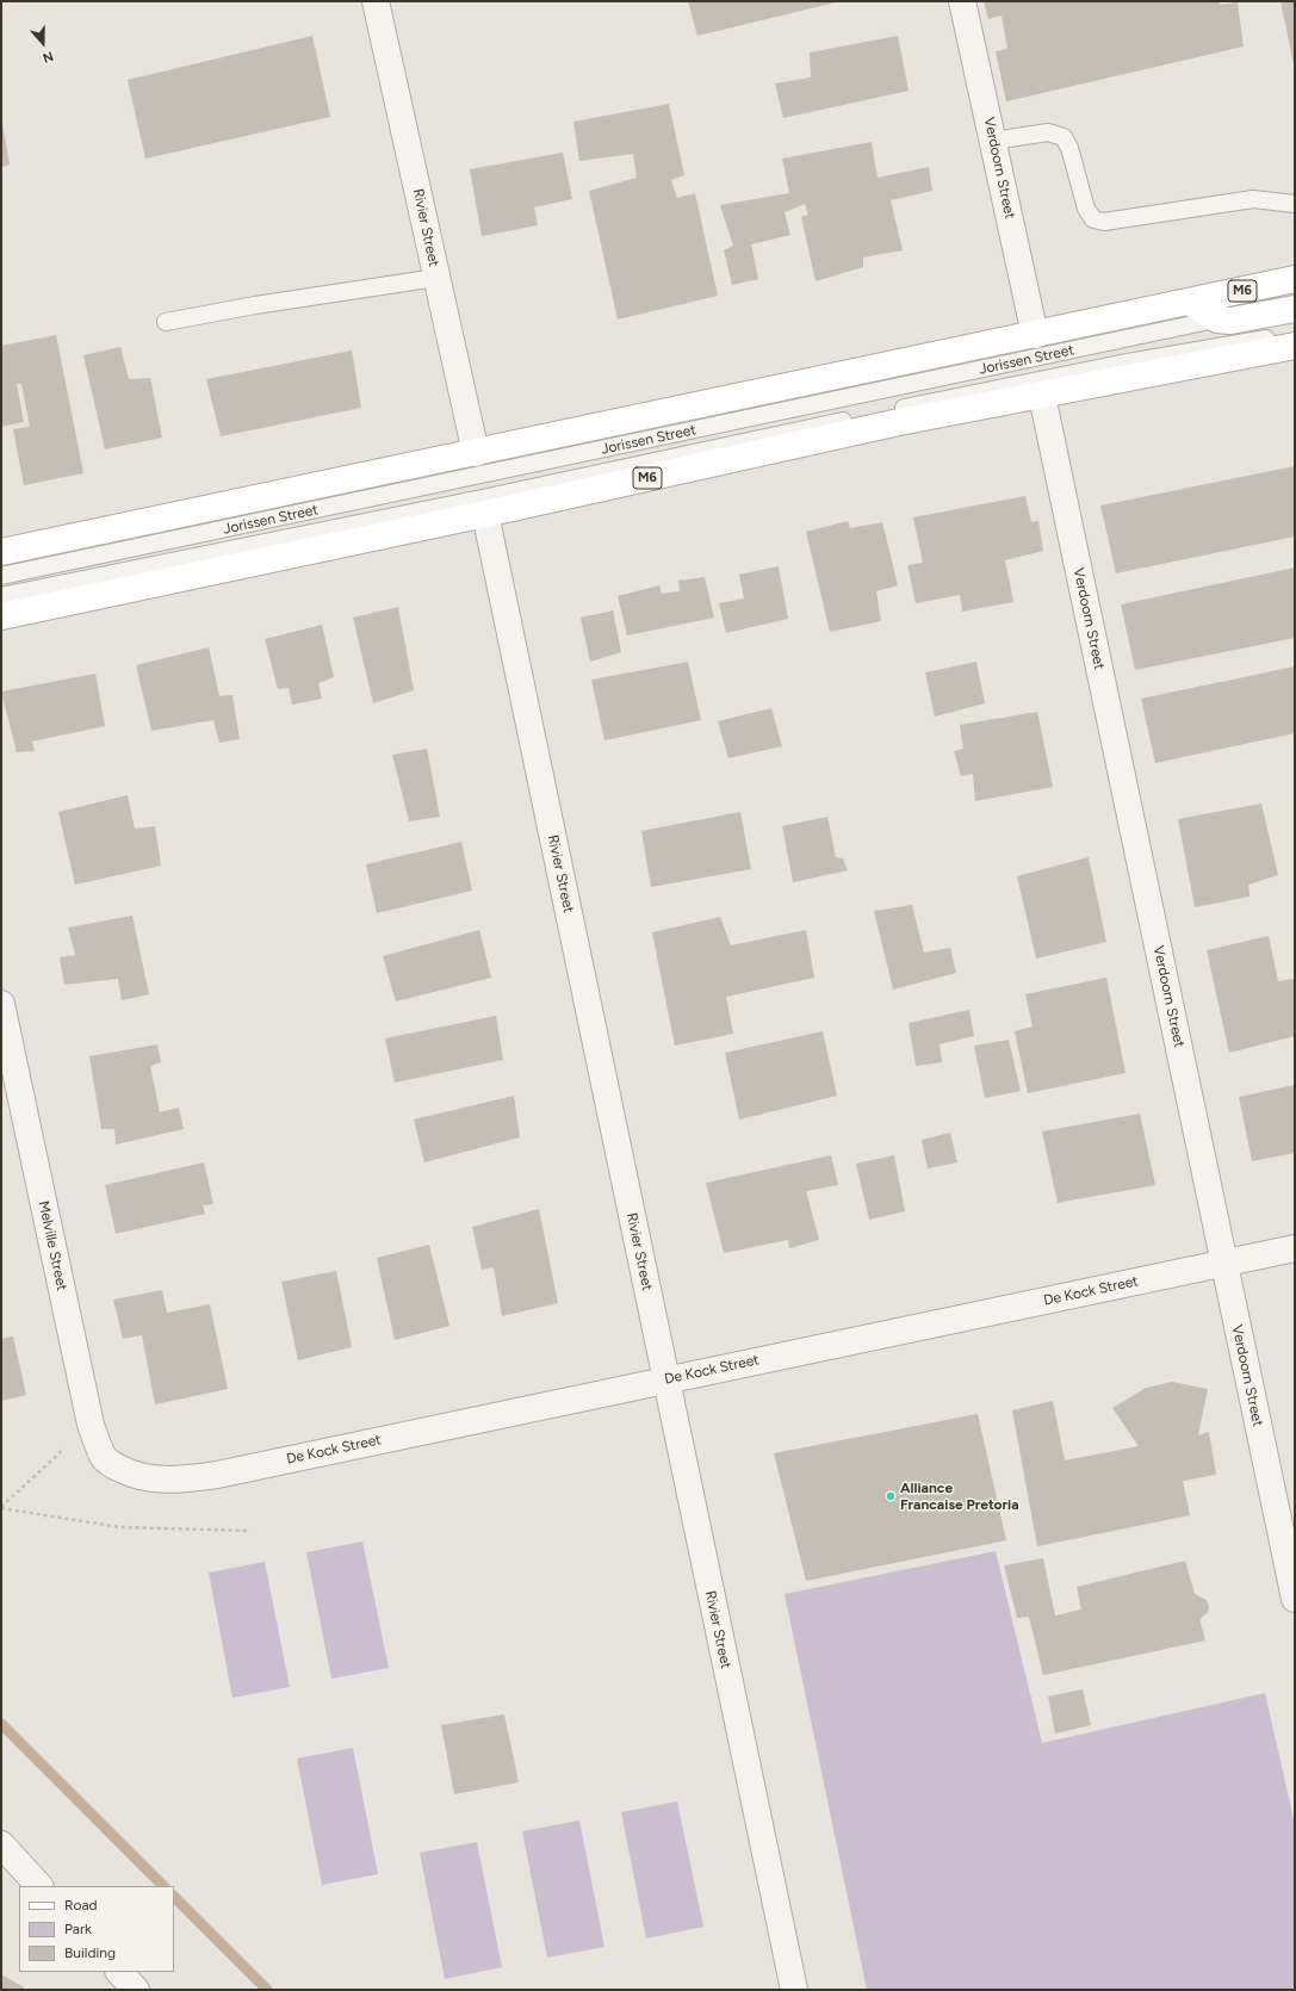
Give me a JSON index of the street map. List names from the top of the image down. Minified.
{"streets":{"main road":["M6","Jorissen Street"],"street":["Verdoorn Street","Rivier Street","Melville Street","De Kock Street"]},"crossings":[["Verdoorn Street","M6"],["Verdoorn Street","Jorissen Street"],["Verdoorn Street","De Kock Street"],["Rivier Street","M6"],["Rivier Street","Jorissen Street"],["Rivier Street","De Kock Street"],["Melville Street","De Kock Street"]],"places":["Alliance Francaise Pretoria"],"legend":["Road","Park","Building"],"north":"bottom"}
